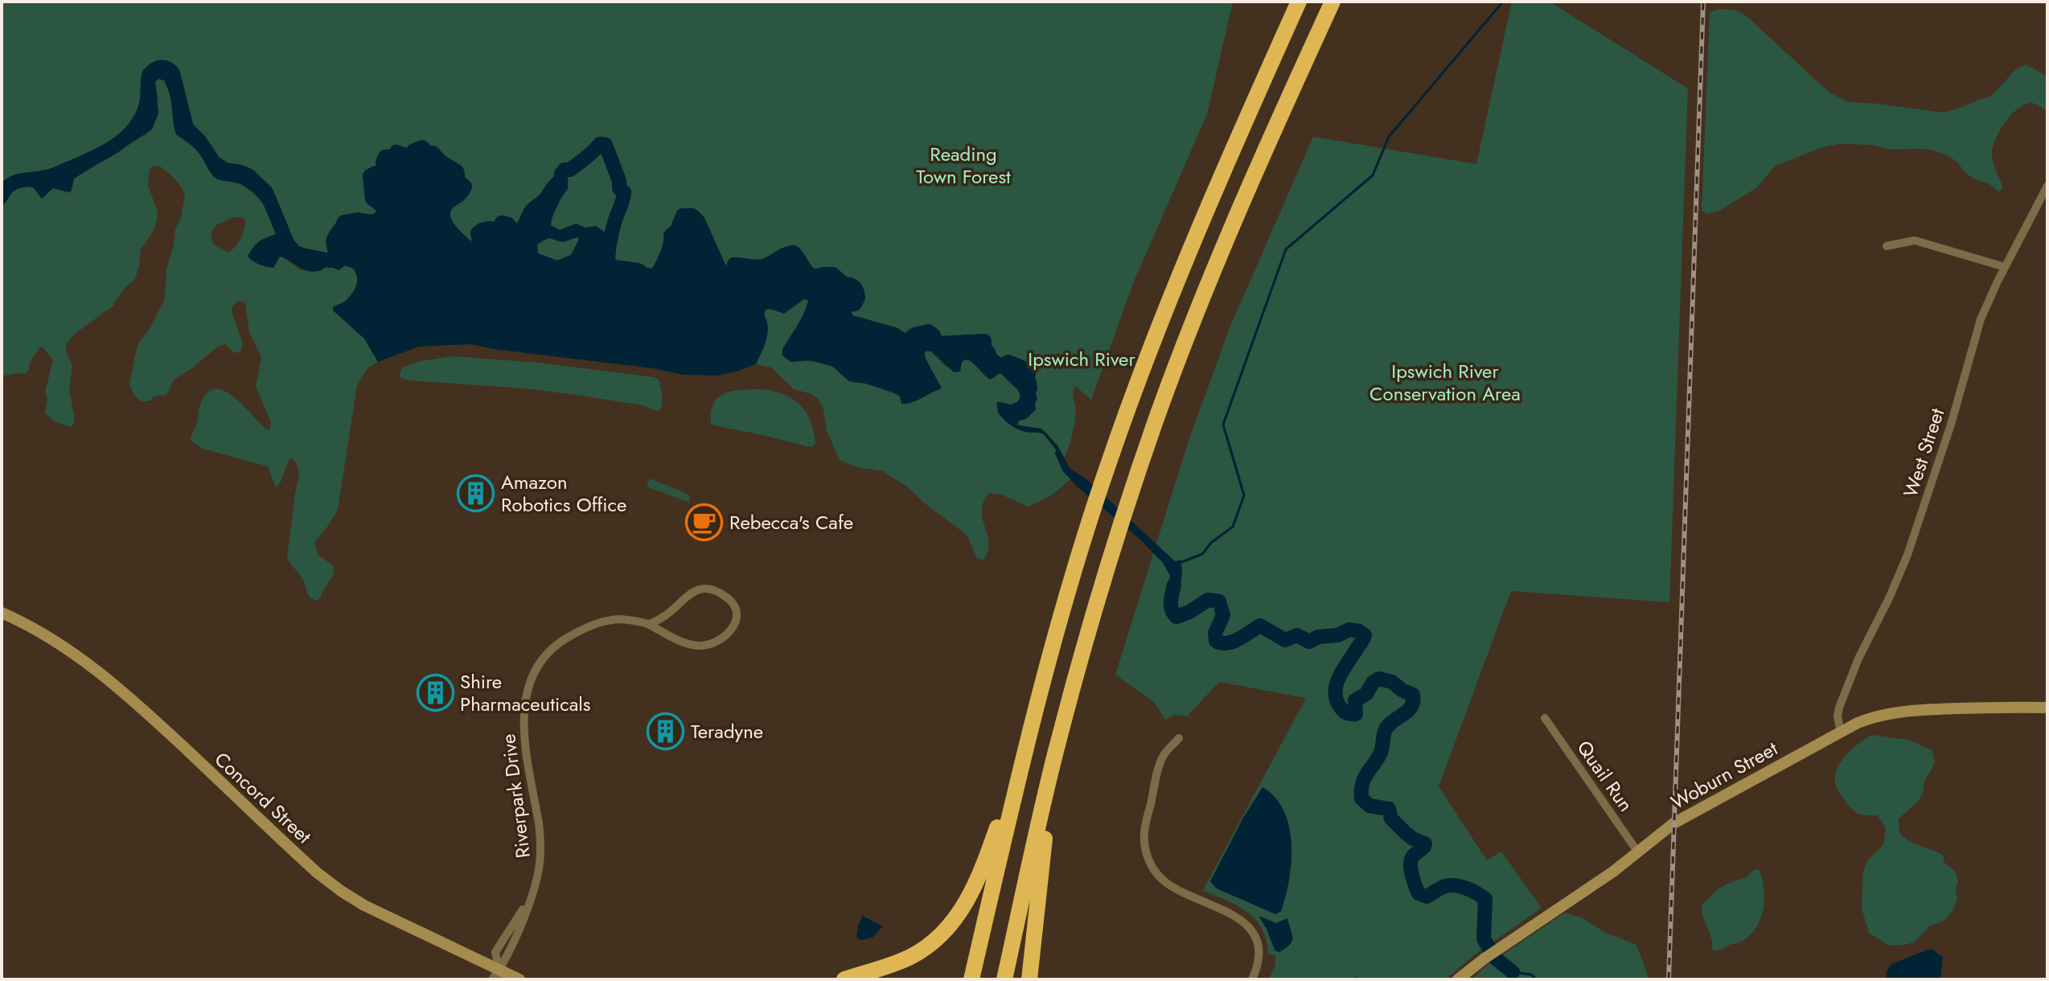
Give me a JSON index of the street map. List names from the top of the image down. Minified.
{"streets":{"street":["West Street","Woburn Street","Quail Run","Riverpark Drive","Concord Street"]},"crossings":[["West Street","Woburn Street"],["Woburn Street","Quail Run"],["Riverpark Drive","Concord Street"]],"parks":["Reading Town Forest","Ipswich River","Ipswich River Conservation Area"],"places":{"building":["Amazon Robotics Office","Shire Pharmaceuticals","Teradyne"],"cafe":["Rebecca's Cafe"]}}
